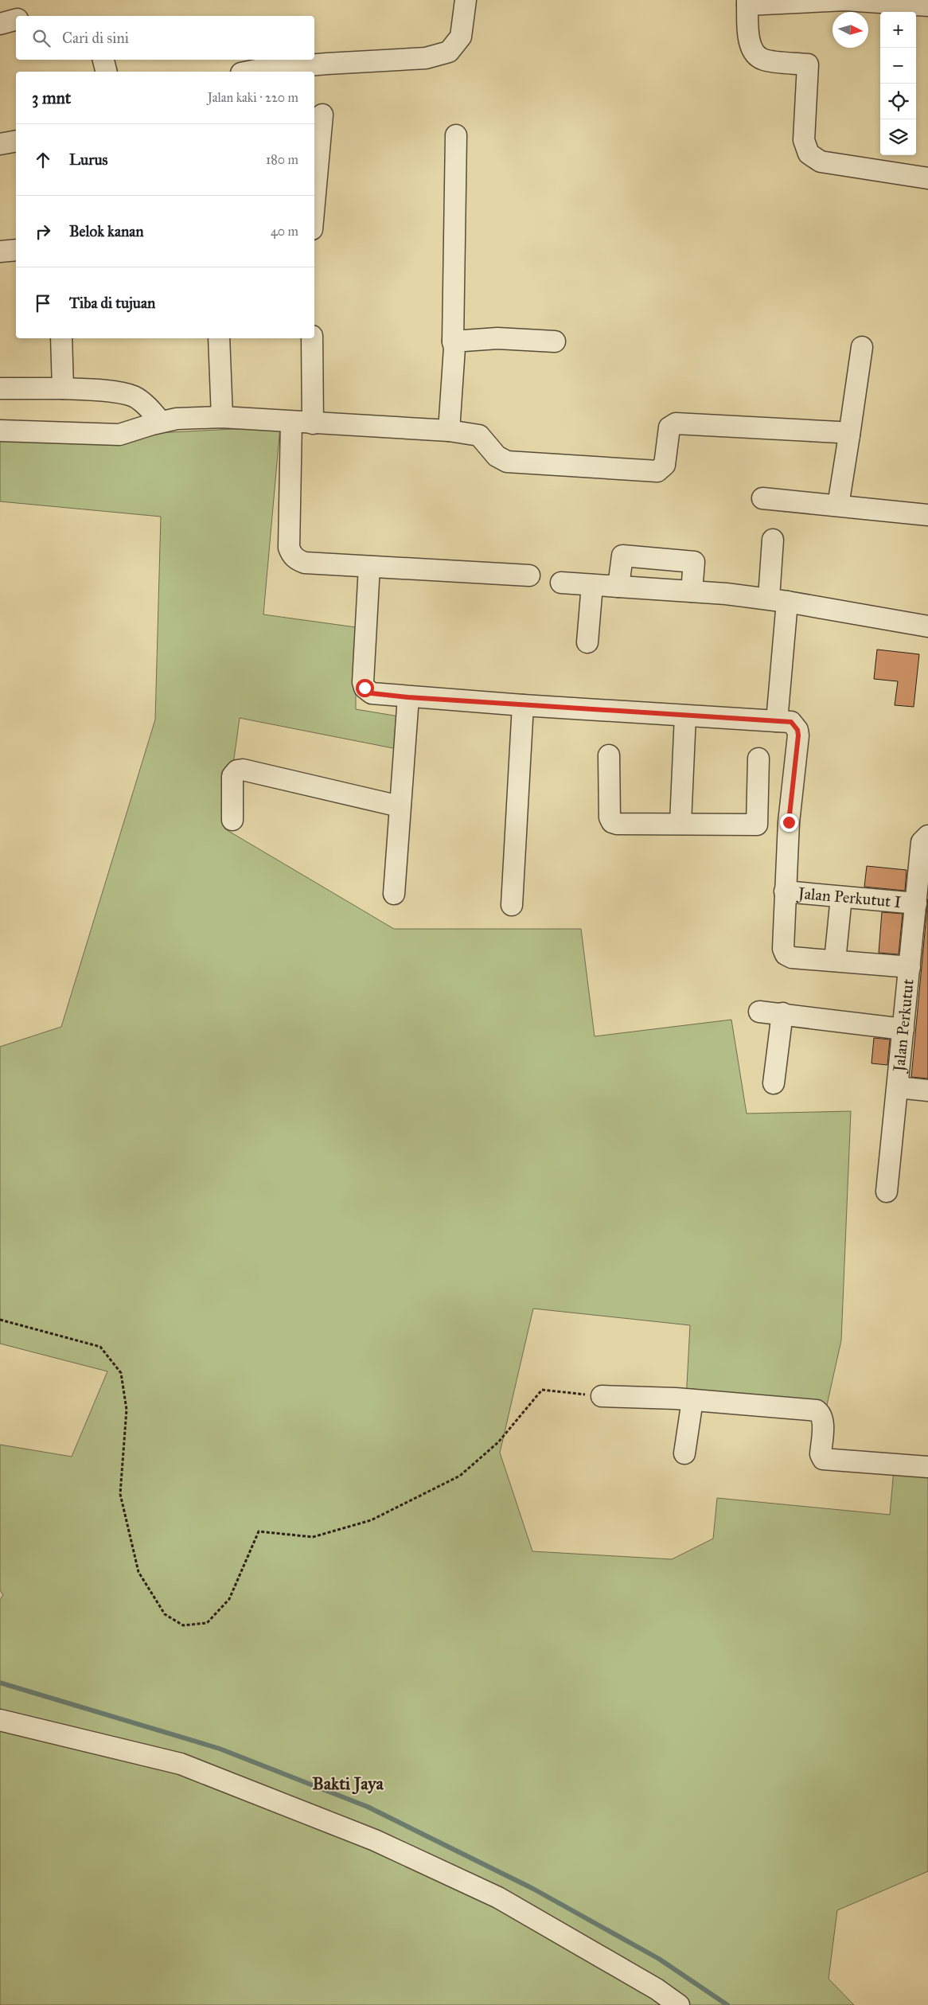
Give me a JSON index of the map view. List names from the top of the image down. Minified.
{"streets":{"street":["Jalan Perkutut I","Jalan Perkutut"]},"crossings":[["Jalan Perkutut I","Jalan Perkutut"]],"districts":["Bakti Jaya"],"north":"right","page":{"map_buttons":["+","−"],"search":"Cari di sini","heading":["3 mnt","Jalan kaki · 220 m"],"list":[["Lurus","180 m"],["Belok kanan","40 m"],"Tiba di tujuan"]}}
